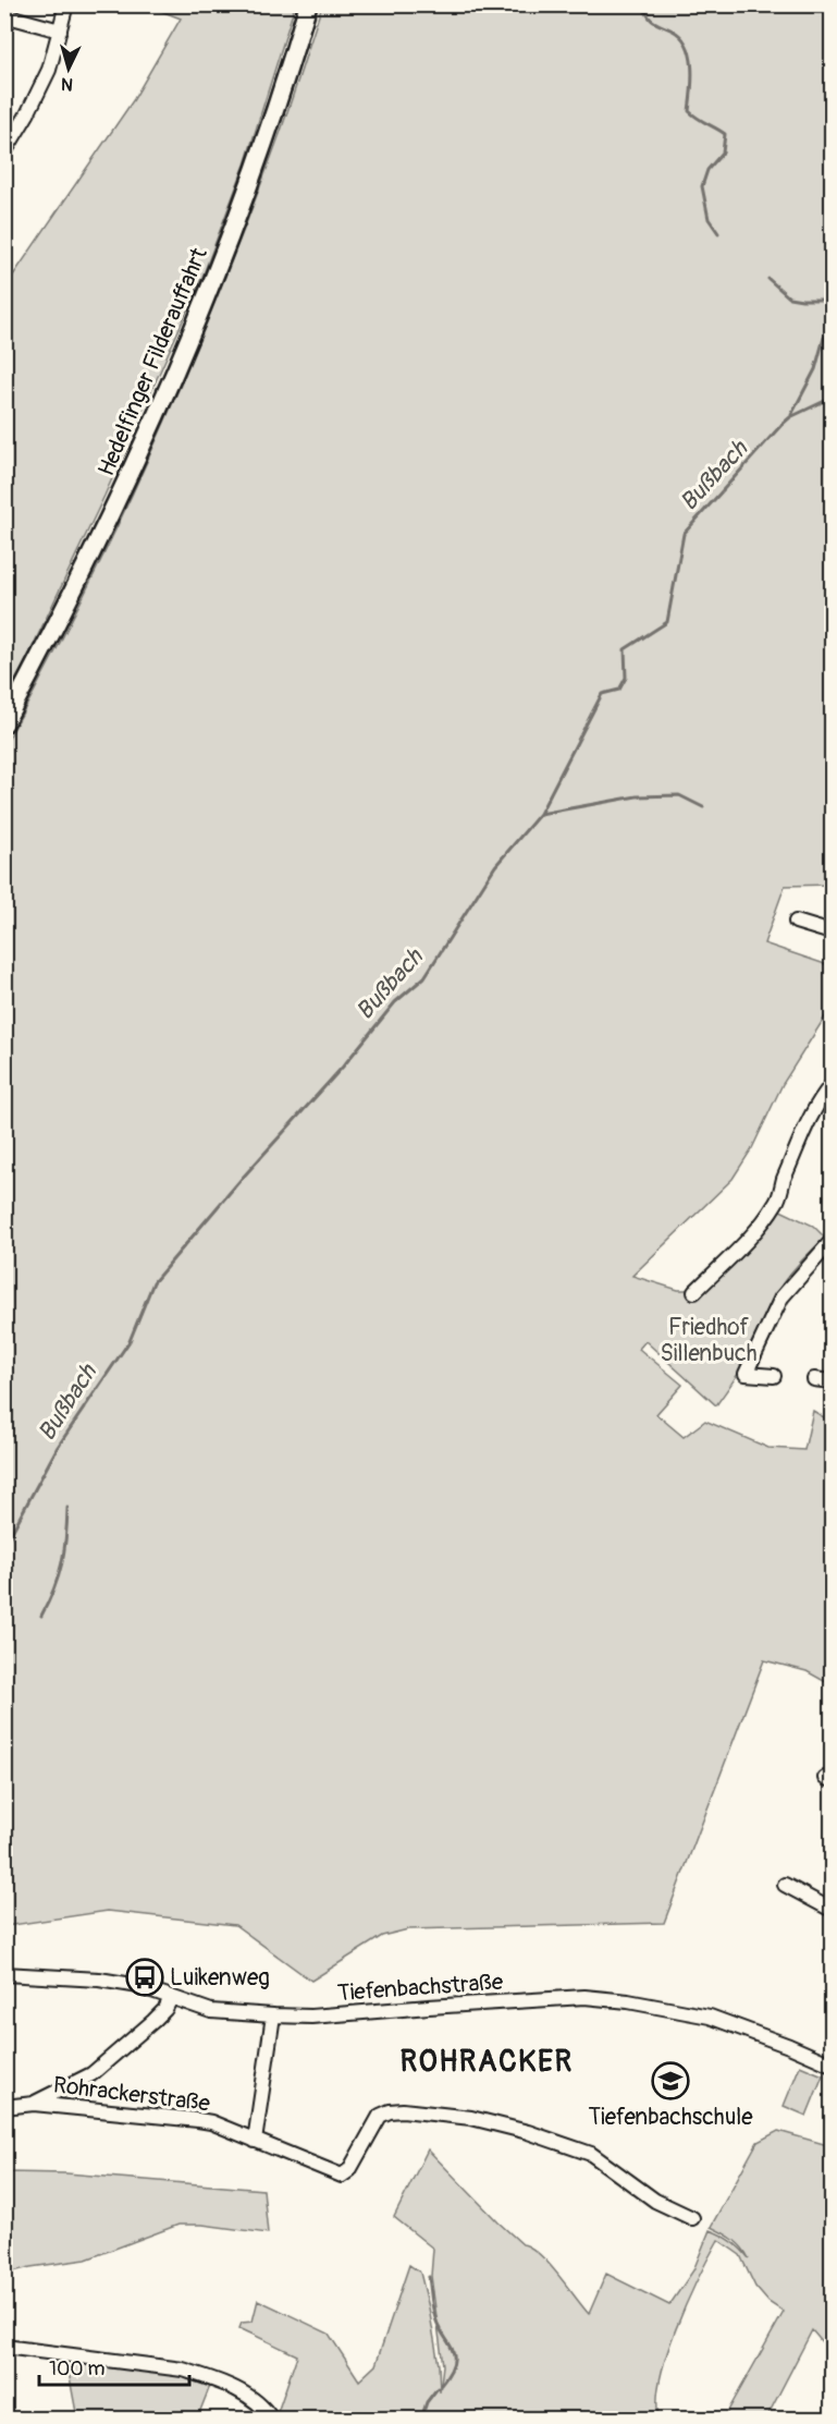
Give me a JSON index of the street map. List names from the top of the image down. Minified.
{"streets":{"main road":["Hedelfinger Filderauffahrt"],"street":["Tiefenbachstraße","Rohrackerstraße"]},"districts":["ROHRACKER"],"water":["Bußbach"],"parks":["Friedhof Sillenbuch"],"places":{"bus stop":["Luikenweg"],"school or university":["Tiefenbachschule"]},"scale_bar":"100 m","north":"bottom"}
